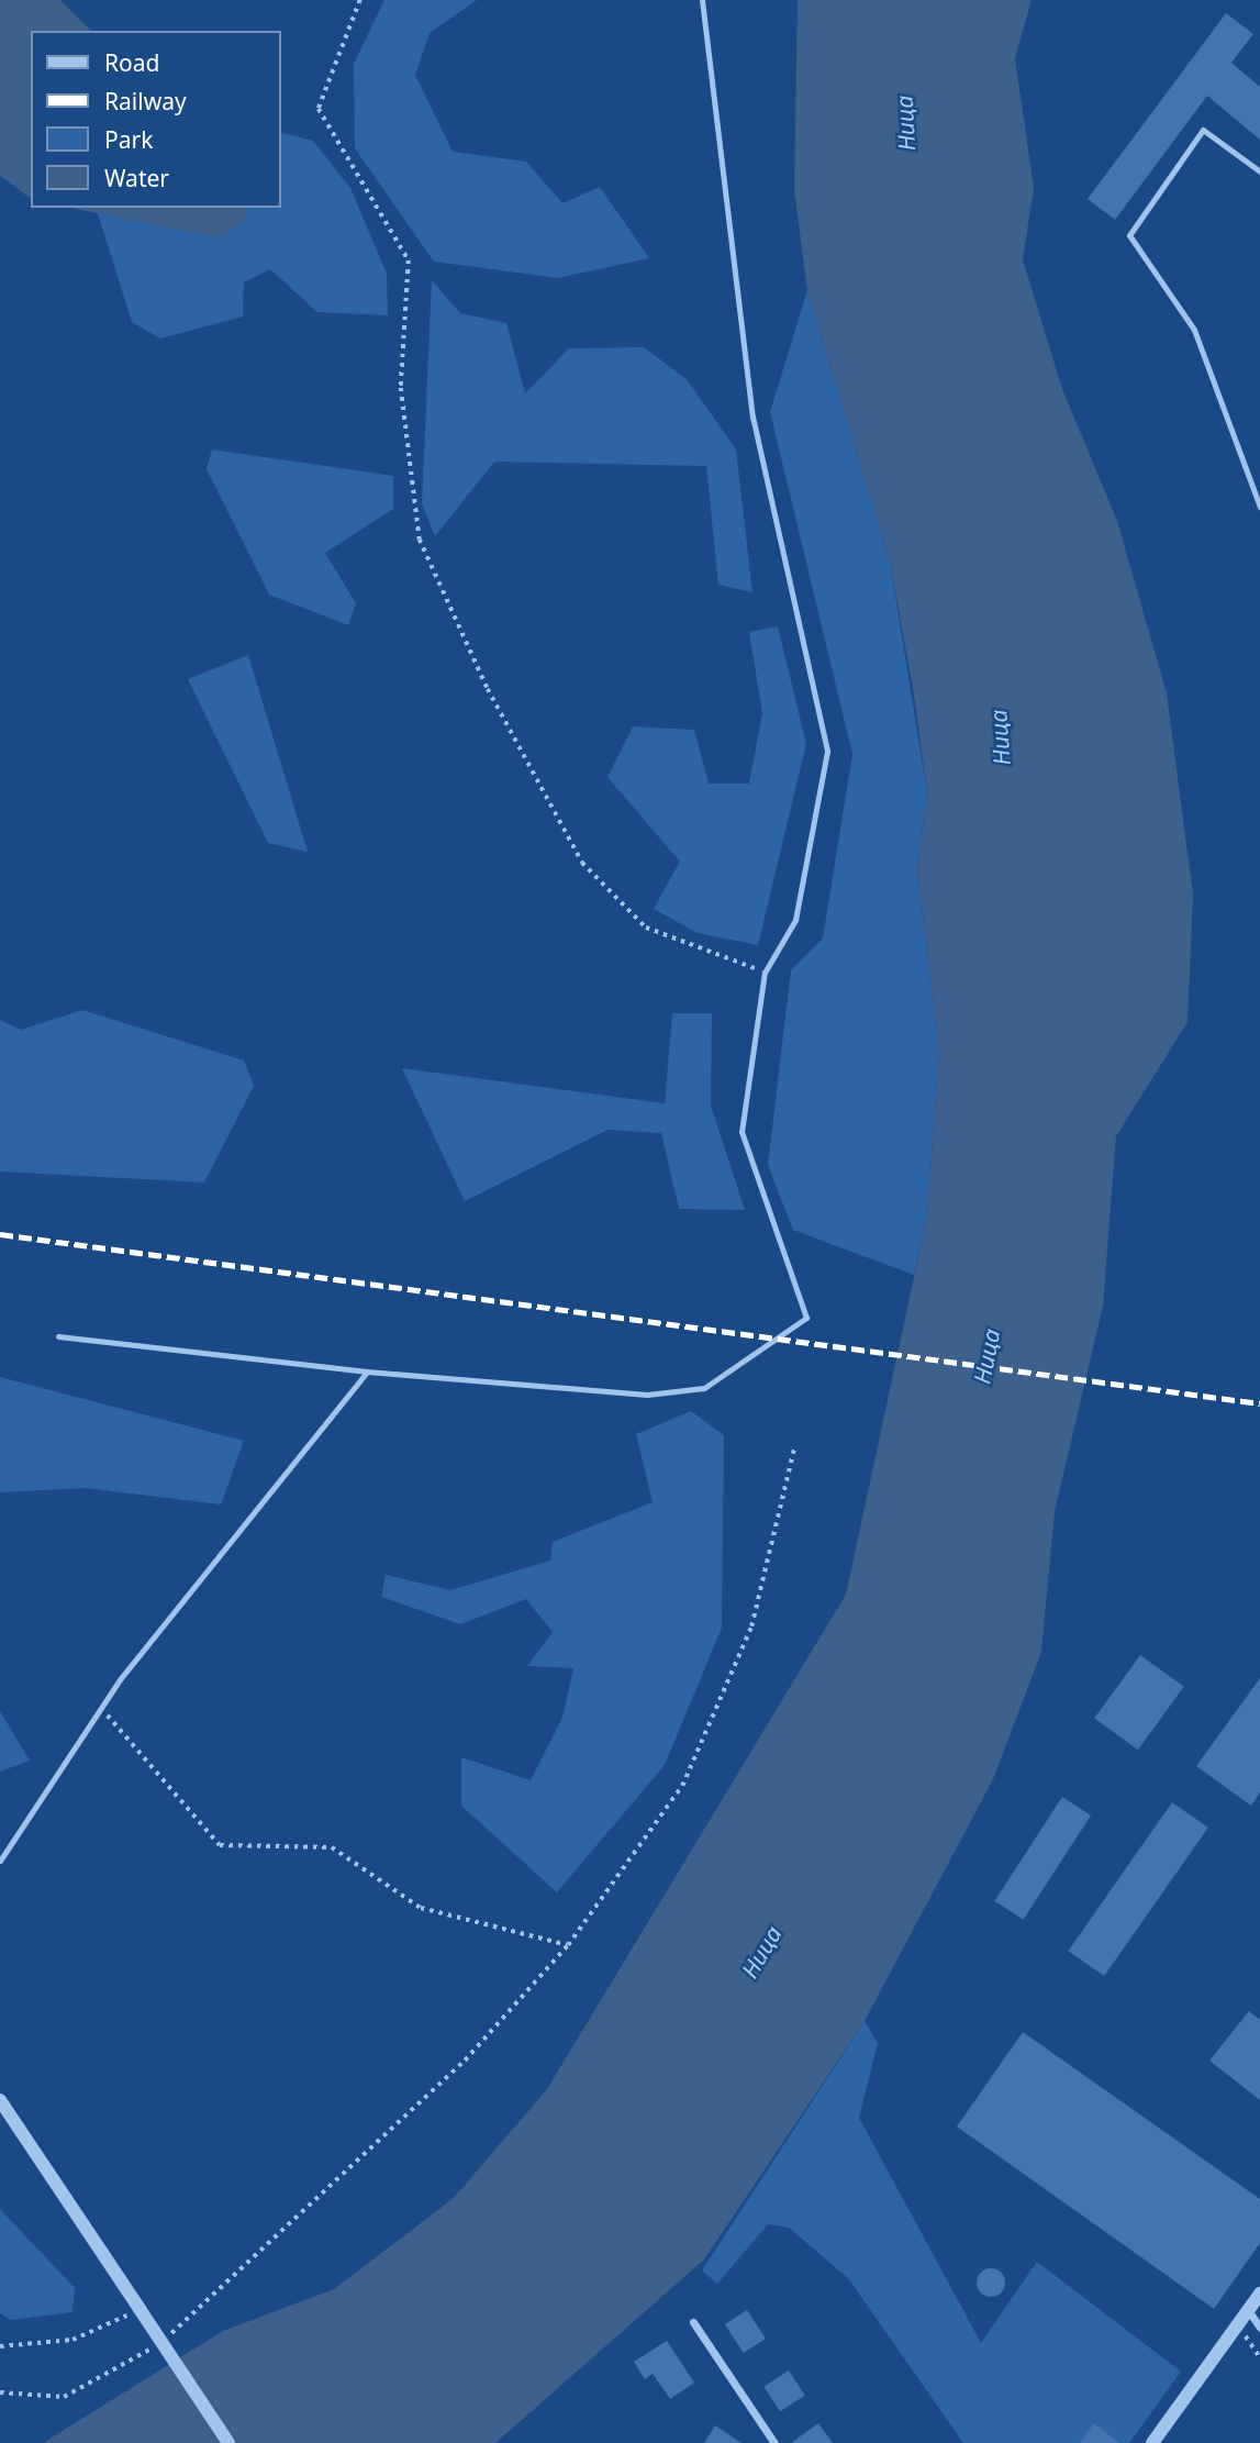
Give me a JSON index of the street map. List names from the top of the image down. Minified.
{"water":["Ница"],"legend":["Road","Railway","Park","Water"]}
